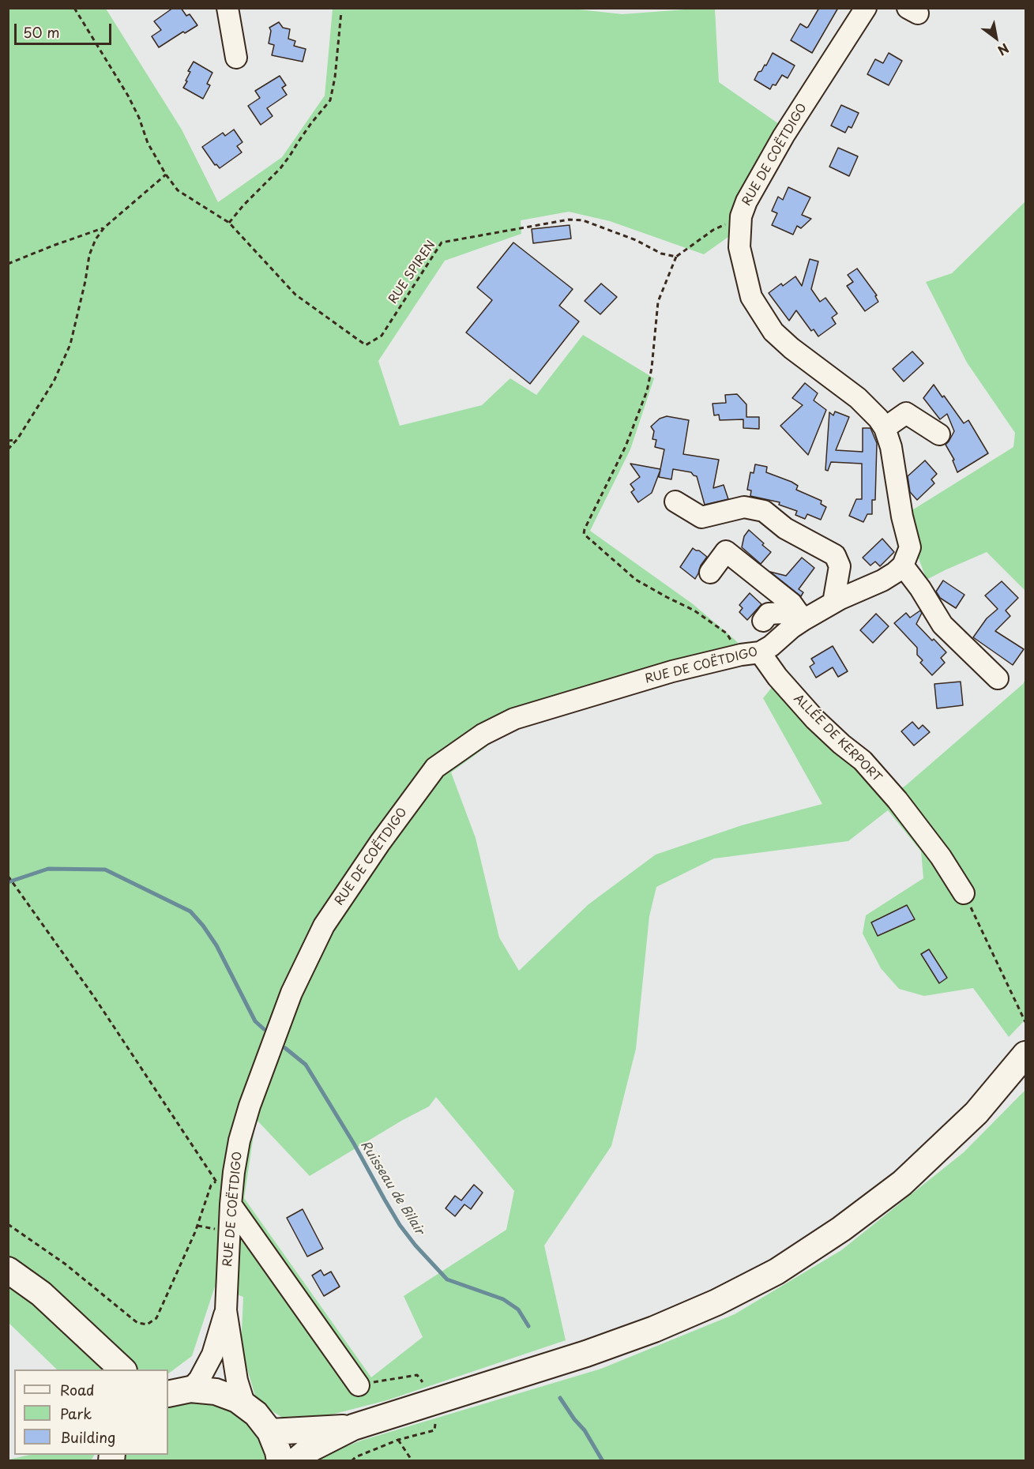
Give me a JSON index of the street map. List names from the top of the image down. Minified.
{"streets":{"street":["RUE DE COËTDIGO","ALLÉE DE KERPORT"],"path":["RUE SPIREN"]},"crossings":[["RUE DE COËTDIGO","ALLÉE DE KERPORT"]],"water":["Ruisseau de Bilair"],"legend":["Road","Park","Building"],"scale_bar":"50 m","north":"bottom right"}
